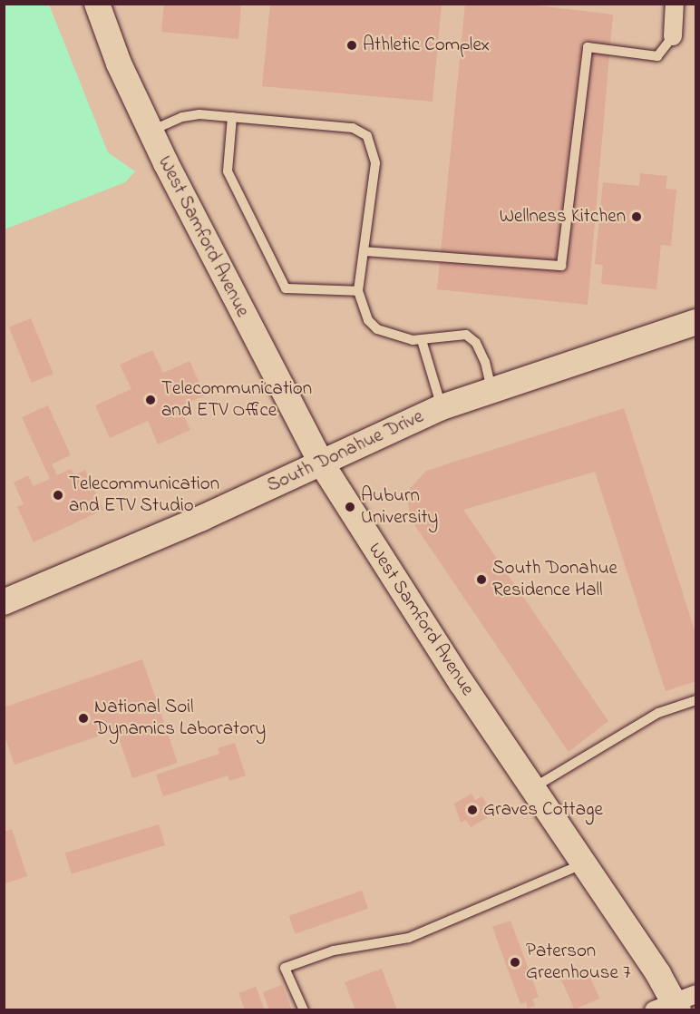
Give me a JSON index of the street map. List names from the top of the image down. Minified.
{"streets":{"street":["West Samford Avenue","South Donahue Drive"]},"crossings":[["West Samford Avenue","South Donahue Drive"]],"places":["Athletic Complex","Wellness Kitchen","Telecommunication and ETV Office","Telecommunication and ETV Studio","Auburn University","South Donahue Residence Hall","National Soil Dynamics Laboratory","Graves Cottage","Paterson Greenhouse 7"]}
